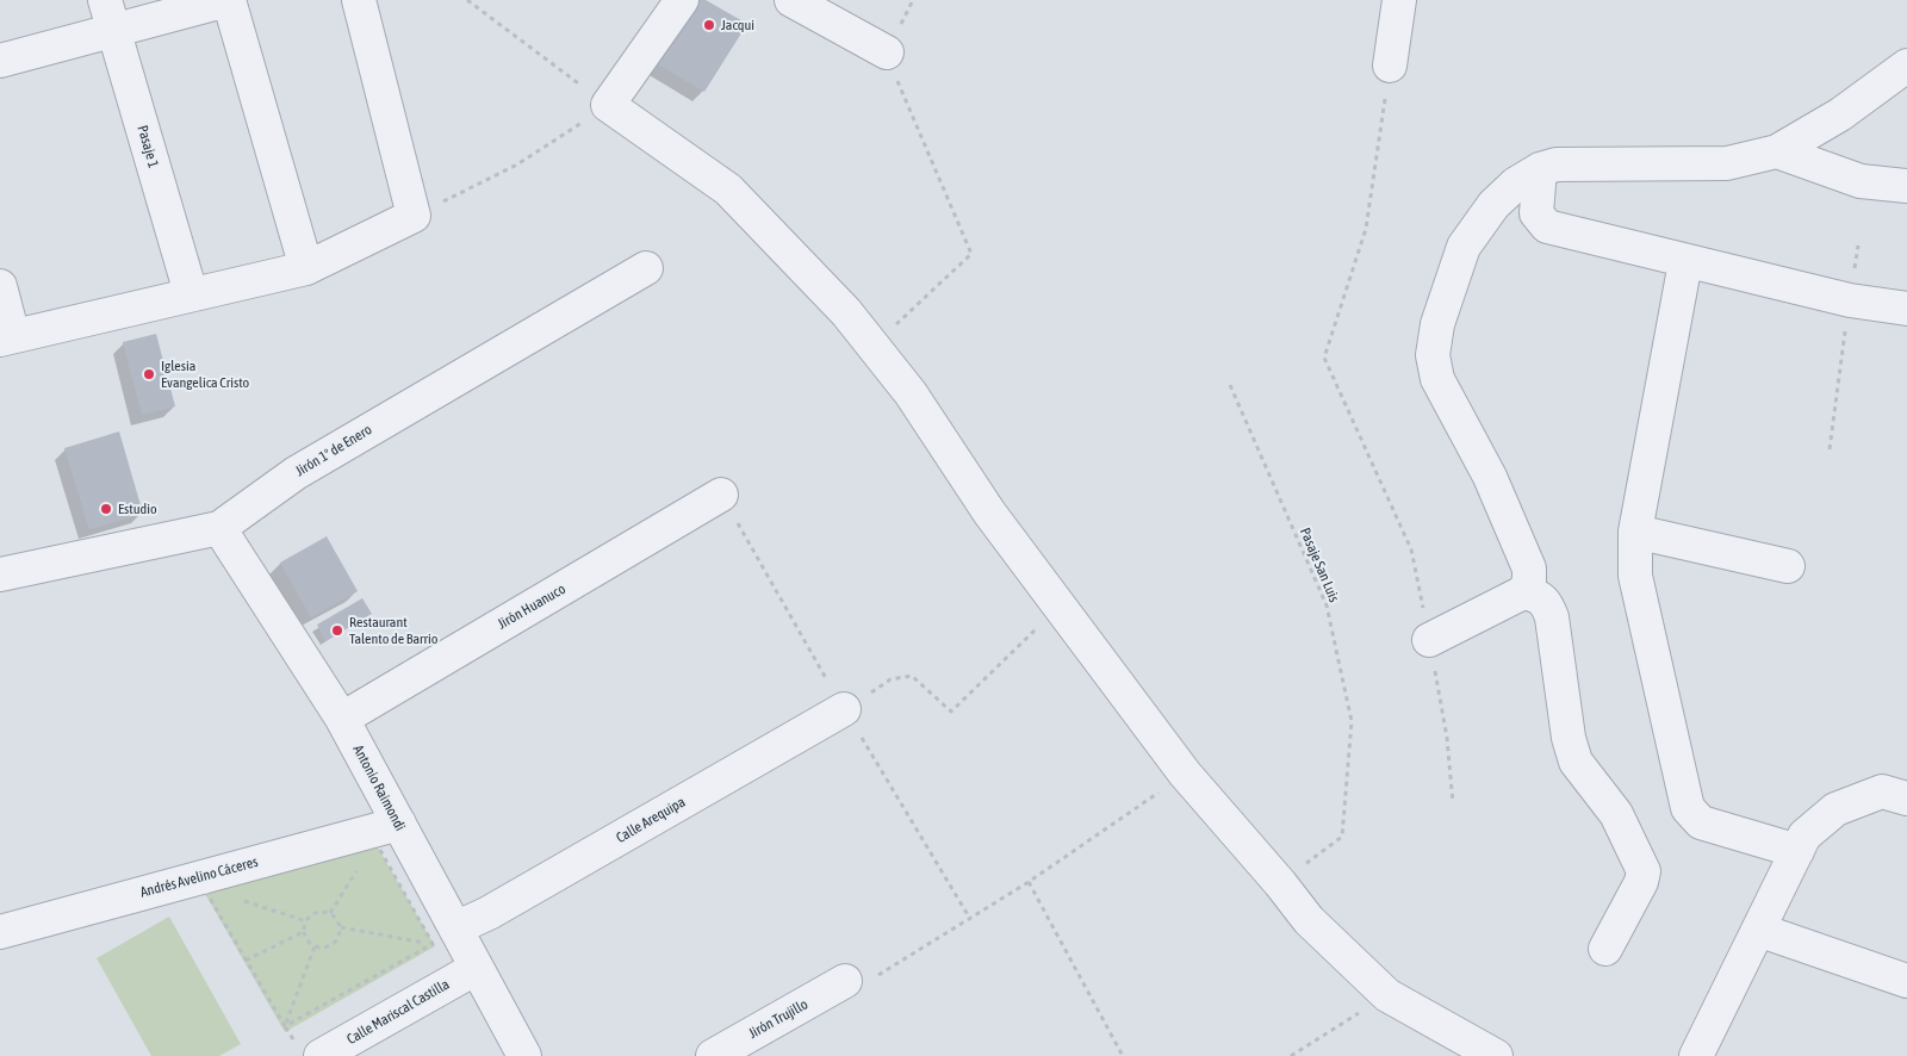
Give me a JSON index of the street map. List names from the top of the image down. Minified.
{"streets":{"street":["Pasaje 1","Jirón 1° de Enero","Jirón Huanuco","Antonio Raimondi","Calle Arequipa","Andrés Avelino Cáceres","Calle Mariscal Castilla","Jirón Trujillo"],"path":["Pasaje San Luis"]},"crossings":[["Jirón 1° de Enero","Antonio Raimondi"],["Jirón Huanuco","Antonio Raimondi"],["Antonio Raimondi","Calle Arequipa"],["Antonio Raimondi","Andrés Avelino Cáceres"],["Antonio Raimondi","Calle Mariscal Castilla"]],"places":["Jacqui","Iglesia Evangelica Cristo","Estudio","Restaurant Talento de Barrio"]}
